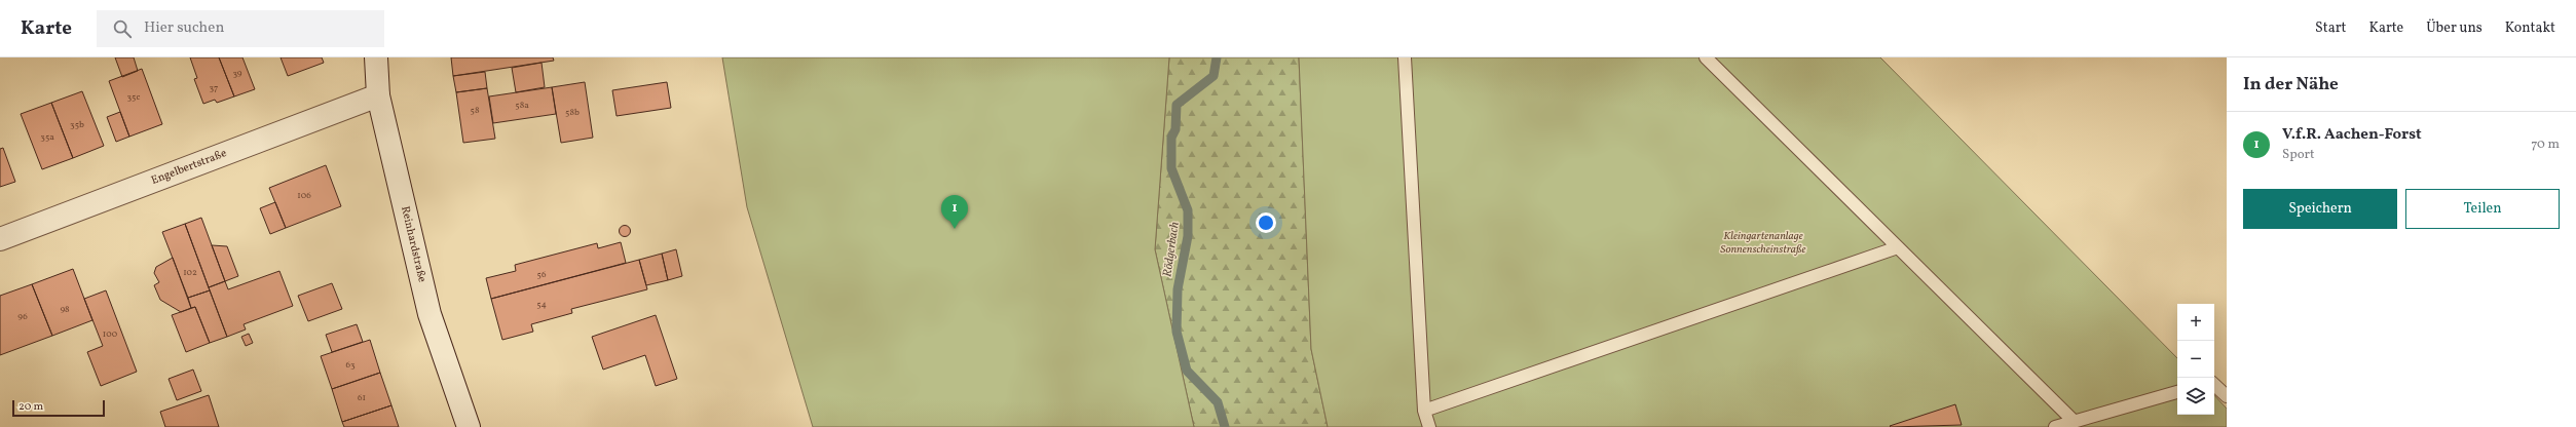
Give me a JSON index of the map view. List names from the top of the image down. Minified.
{"streets":{"street":["Engelbertstraße","Reinhardstraße"]},"crossings":[["Engelbertstraße","Reinhardstraße"]],"water":["Rödgerbach"],"parks":["Kleingartenanlage Sonnenscheinstraße"],"house_numbers":["39","37","35c","58a","58","58b","35b","35a","106","102","56","54","98","96","100","63","61"],"scale_bar":"20 m","page":{"header":"Karte","search":"Hier suchen","nav":["Start","Karte","Über uns","Kontakt"],"heading":"In der Nähe","list":[{"mark":"1","name":"V.f.R. Aachen-Forst","note":"Sport","value":"70 m"}],"buttons":["Speichern","Teilen"],"pins":"1","map_buttons":["+","−"],"scale":"20 m"}}
